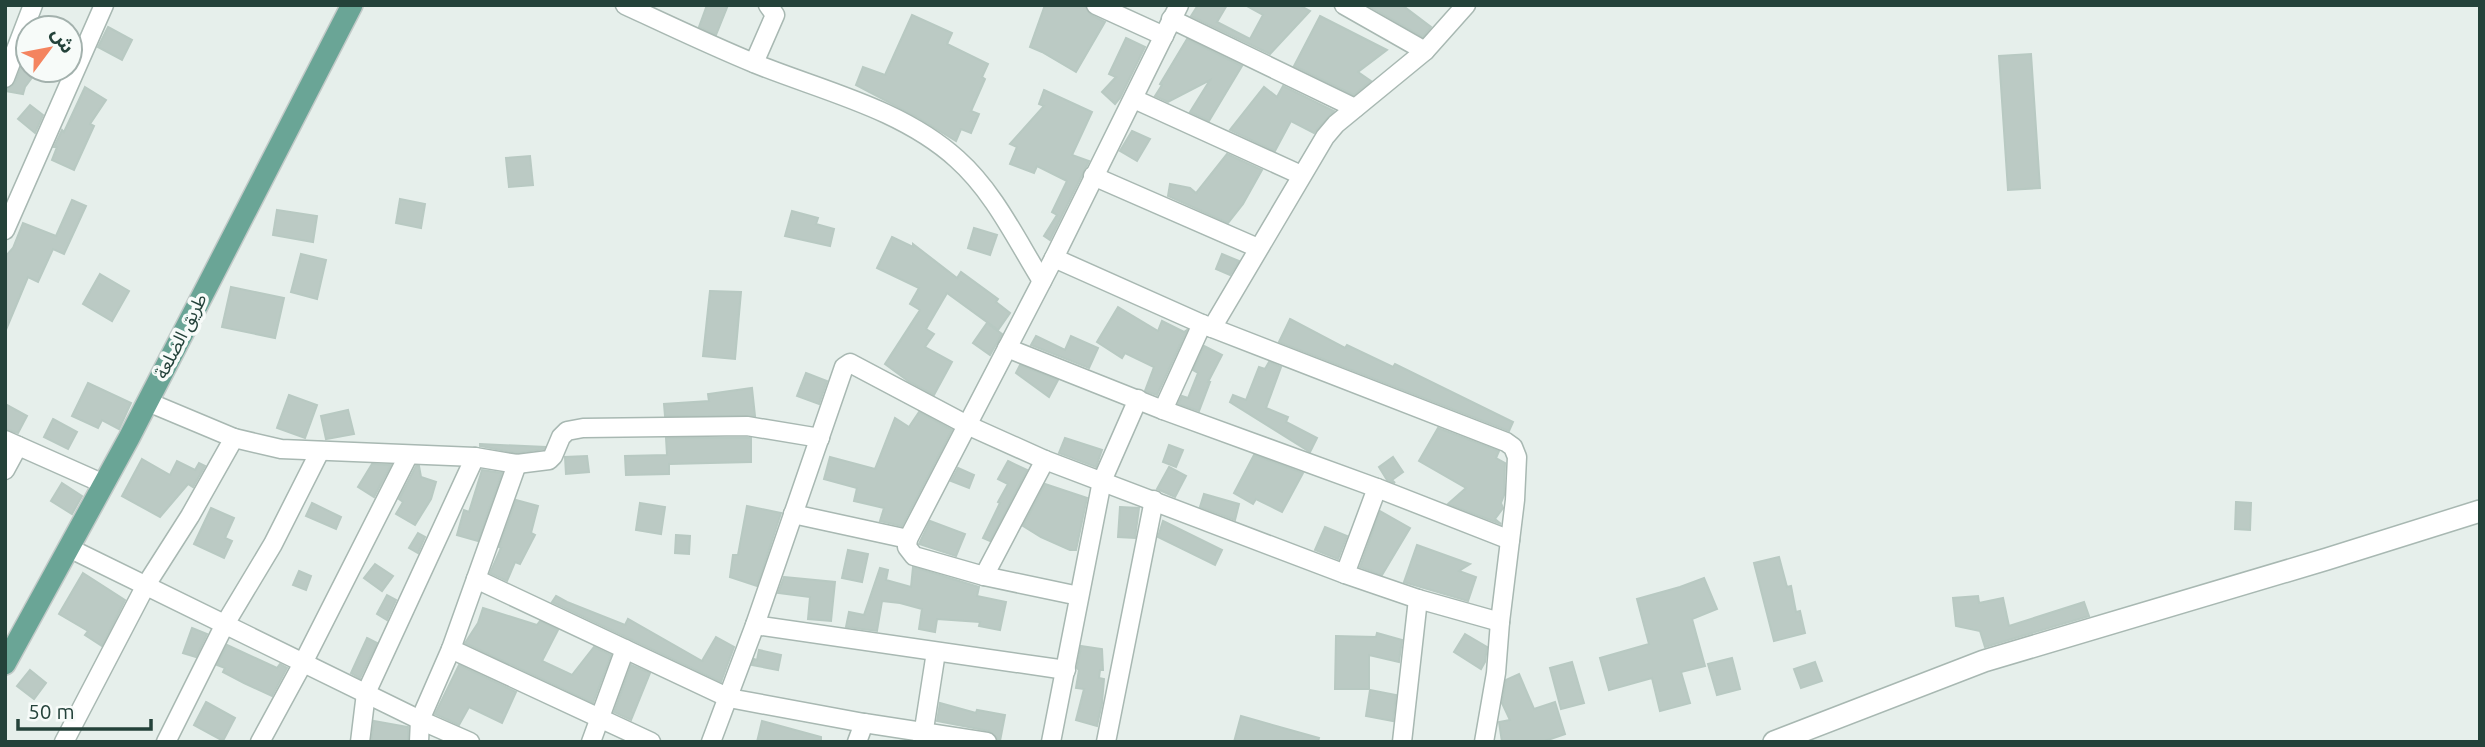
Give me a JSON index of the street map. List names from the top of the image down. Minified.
{"streets":{"main road":["طريق الضلعة"]},"scale_bar":"50 m","north":"top right"}
